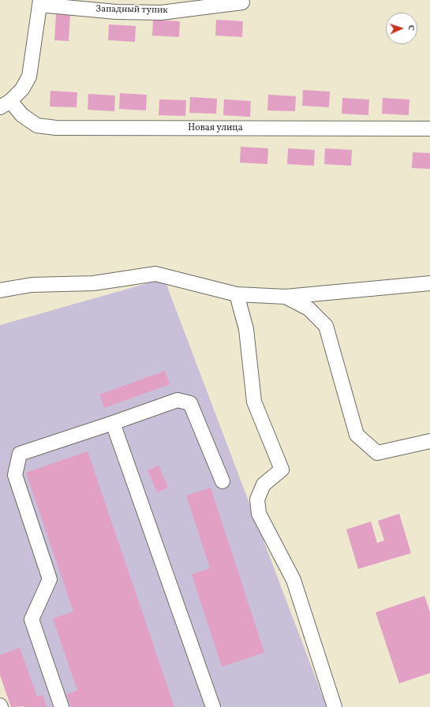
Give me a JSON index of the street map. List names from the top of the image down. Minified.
{"streets":{"street":["Западный тупик","Новая улица"]},"crossings":[["Западный тупик","Новая улица"]],"north":"right"}
